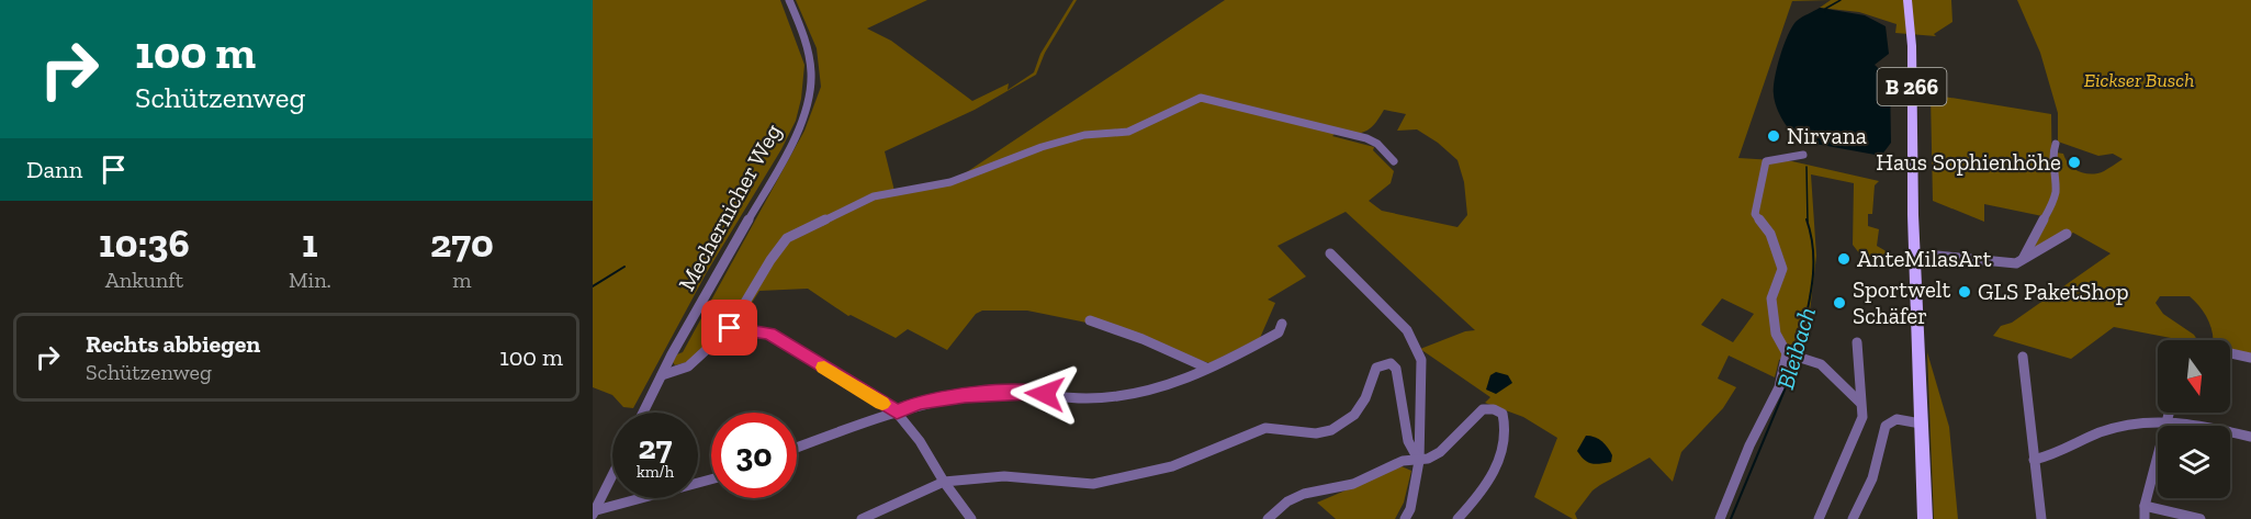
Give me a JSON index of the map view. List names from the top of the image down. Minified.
{"streets":{"main road":["B 266"],"street":["Mechernicher Weg"]},"water":["Bleibach"],"parks":["Eickser Busch"],"places":["Nirvana","Haus Sophienhöhe","AnteMilasArt","GLS PaketShop","Sportwelt Schäfer"],"north":"bottom","page":{"turn":["100 m","Schützenweg"],"then":"Dann","eta":["10:36","Ankunft","1","Min.","270","m"],"list":[{"name":"Rechts abbiegen","note":"Schützenweg","value":"100 m"}],"speed":"27 km/h","limit":"30"}}
